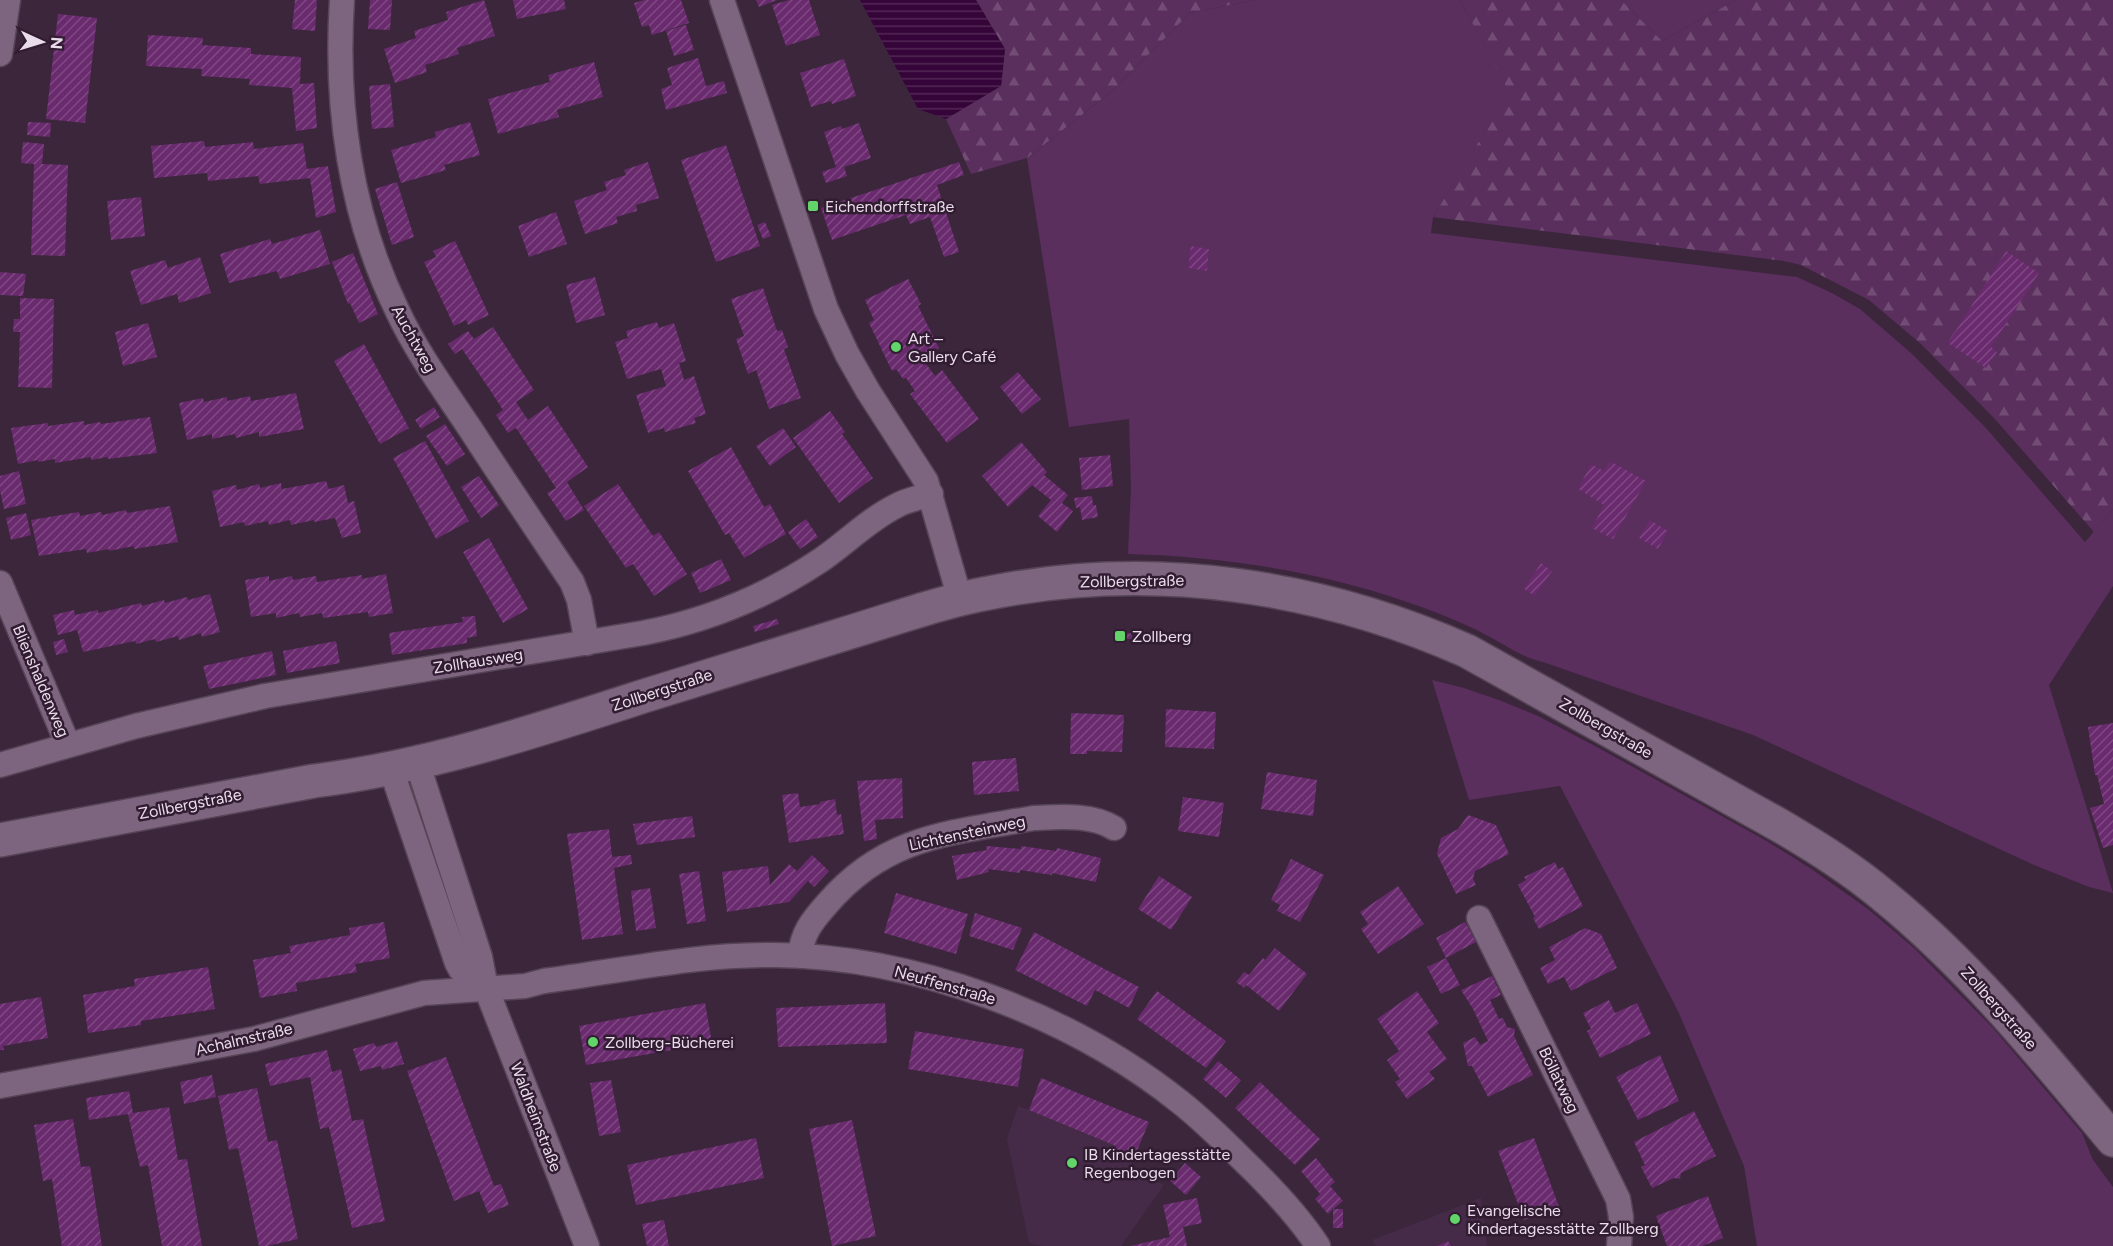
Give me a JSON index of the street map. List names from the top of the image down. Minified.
{"streets":{"main road":["Zollbergstraße"],"street":["Auchtweg","Zollhausweg","Blienshaldenweg","Lichtensteinweg","Neuffenstraße","Achalmstraße","Böllatweg","Waldheimstraße"]},"crossings":[["Auchtweg","Zollhausweg"],["Zollhausweg","Blienshaldenweg"],["Lichtensteinweg","Neuffenstraße"],["Neuffenstraße","Achalmstraße"],["Neuffenstraße","Waldheimstraße"],["Achalmstraße","Waldheimstraße"]],"places":{"transit":["Eichendorffstraße","Zollberg"],"other":["Art – Gallery Café","Zollberg-Bücherei","IB Kindertagesstätte Regenbogen","Evangelische Kindertagesstätte Zollberg"]},"north":"right"}
